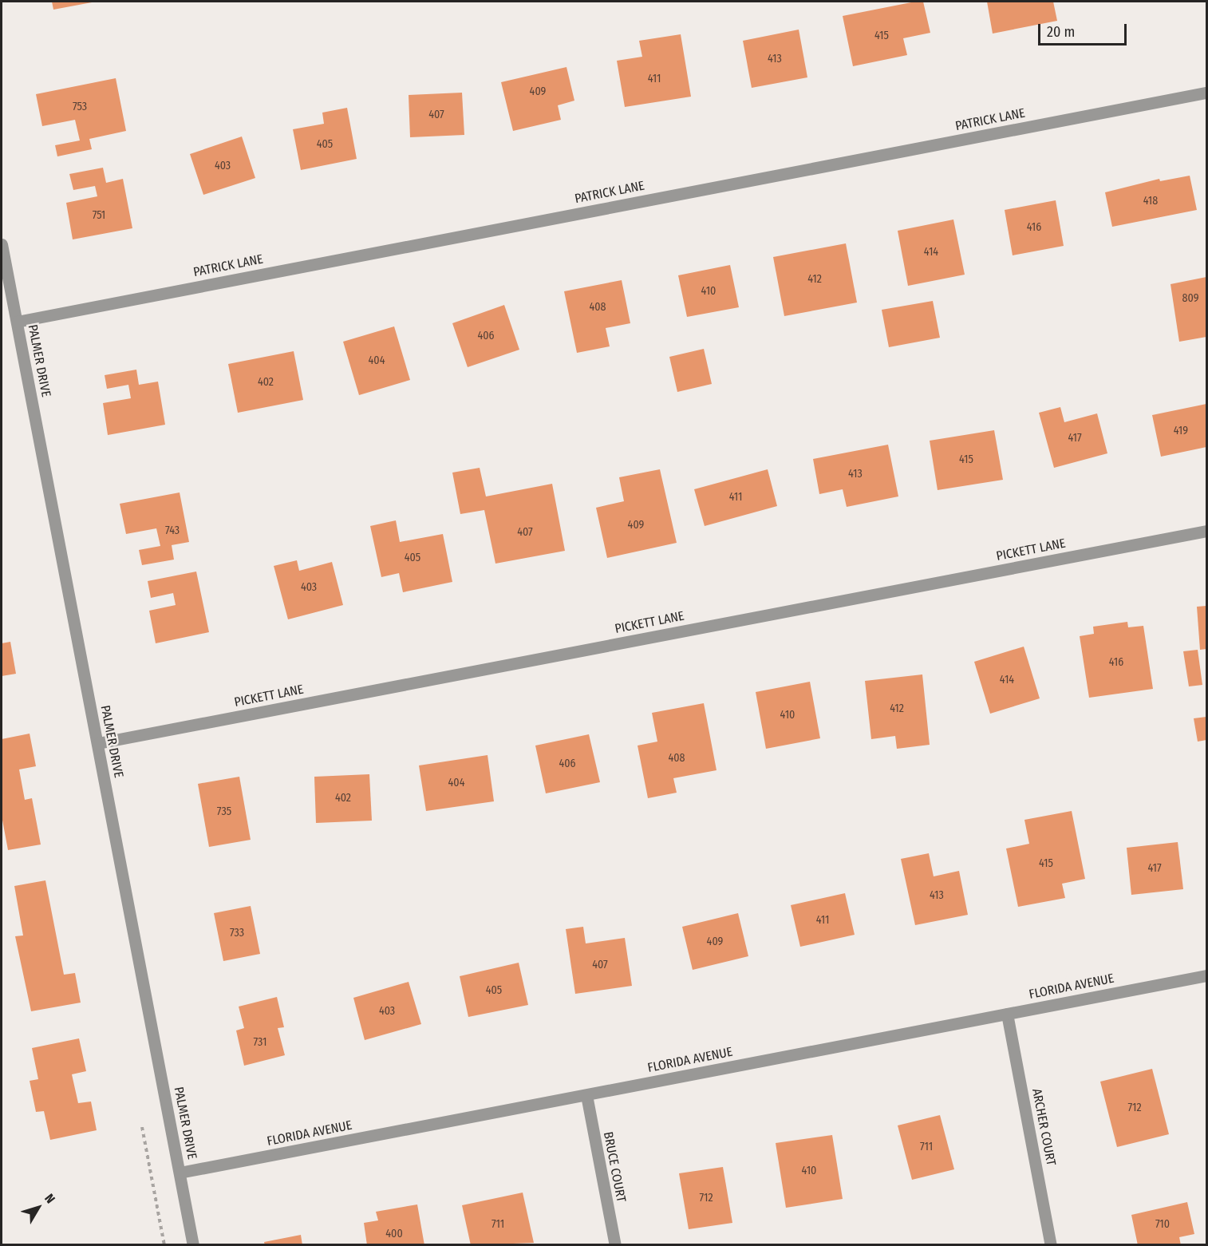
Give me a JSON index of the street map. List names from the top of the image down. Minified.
{"streets":{"street":["PATRICK LANE","PALMER DRIVE","PICKETT LANE","FLORIDA AVENUE","ARCHER COURT","BRUCE COURT"]},"crossings":[["PATRICK LANE","PALMER DRIVE"],["PALMER DRIVE","PICKETT LANE"],["PALMER DRIVE","FLORIDA AVENUE"],["FLORIDA AVENUE","ARCHER COURT"],["FLORIDA AVENUE","BRUCE COURT"]],"house_numbers":["415","413","411","409","753","407","405","403","418","751","416","414","412","410","809","408","406","404","402","419","417","415","413","411","409","743","407","405","403","416","414","412","410","408","406","404","402","735","415","417","413","411","733","409","407","405","403","731","712","711","410","712","711","710","400"],"scale_bar":"20 m","north":"top right"}
